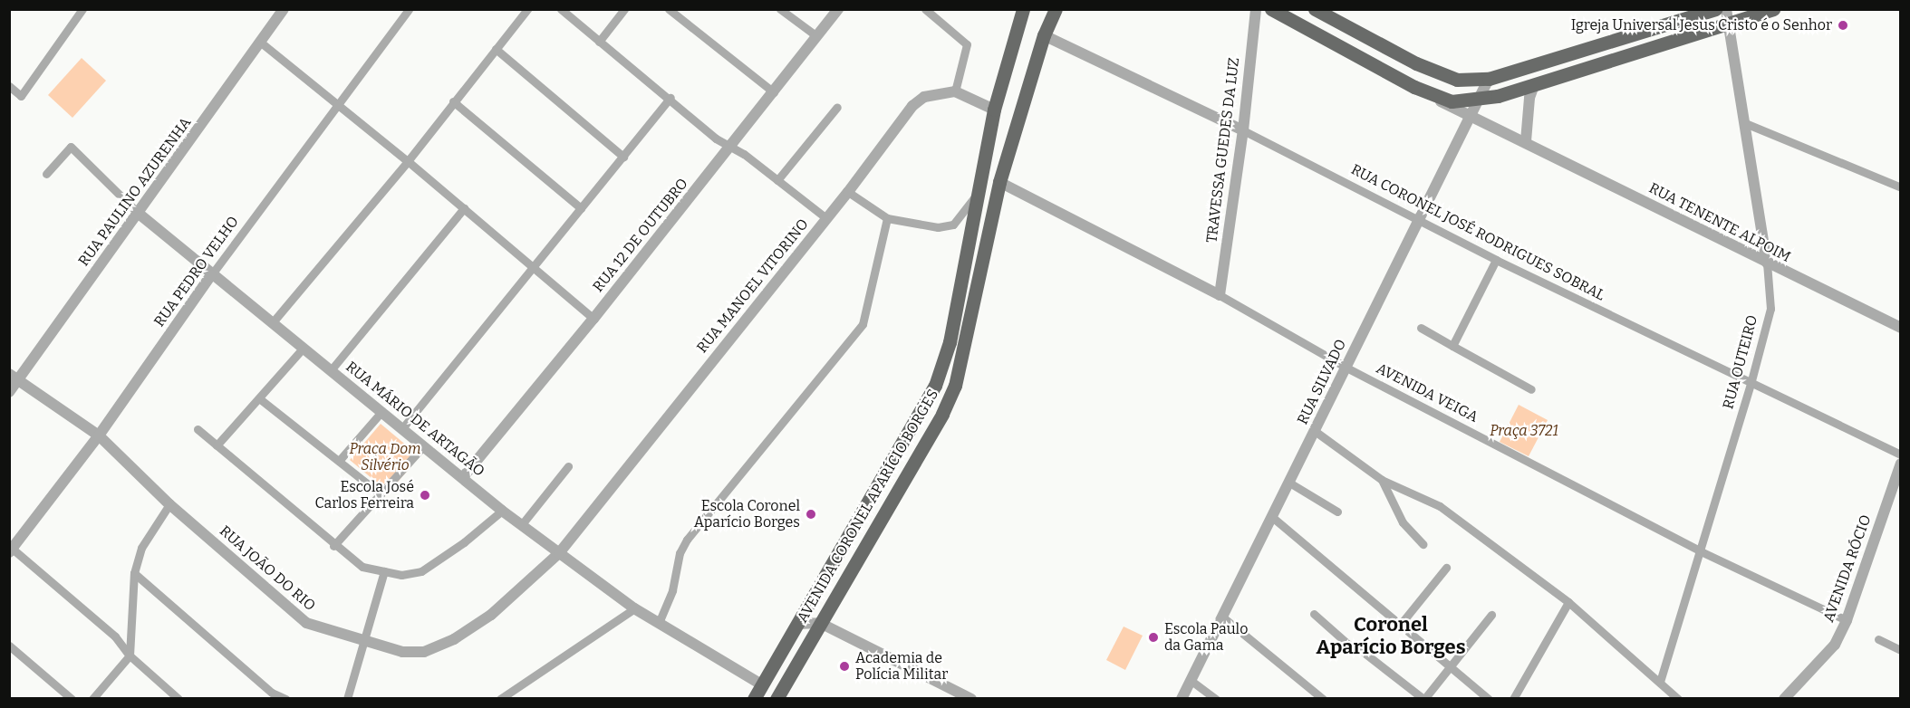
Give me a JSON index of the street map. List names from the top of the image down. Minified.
{"streets":{"main road":["AVENIDA CORONEL APARÍCIO BORGES"],"street":["TRAVESSA GUEDES DA LUZ","RUA PAULINO AZURENHA","RUA TENENTE ALPOIM","RUA CORONEL JOSÉ RODRIGUES SOBRAL","RUA 12 DE OUTUBRO","RUA PEDRO VELHO","RUA MANOEL VITORINO","RUA OUTEIRO","RUA SILVADO","AVENIDA VEIGA","RUA MÁRIO DE ARTAGÃO","RUA JOÃO DO RIO","AVENIDA RÓCIO"]},"crossings":[["TRAVESSA GUEDES DA LUZ","RUA CORONEL JOSÉ RODRIGUES SOBRAL"],["TRAVESSA GUEDES DA LUZ","AVENIDA VEIGA"],["RUA PAULINO AZURENHA","RUA MÁRIO DE ARTAGÃO"],["RUA PAULINO AZURENHA","RUA JOÃO DO RIO"],["RUA TENENTE ALPOIM","RUA OUTEIRO"],["RUA TENENTE ALPOIM","RUA SILVADO"],["RUA CORONEL JOSÉ RODRIGUES SOBRAL","RUA OUTEIRO"],["RUA CORONEL JOSÉ RODRIGUES SOBRAL","RUA SILVADO"],["RUA CORONEL JOSÉ RODRIGUES SOBRAL","AVENIDA CORONEL APARÍCIO BORGES"],["RUA 12 DE OUTUBRO","RUA MÁRIO DE ARTAGÃO"],["RUA PEDRO VELHO","RUA MÁRIO DE ARTAGÃO"],["RUA PEDRO VELHO","RUA JOÃO DO RIO"],["RUA MANOEL VITORINO","RUA MÁRIO DE ARTAGÃO"],["RUA MANOEL VITORINO","RUA JOÃO DO RIO"],["RUA OUTEIRO","AVENIDA VEIGA"],["RUA SILVADO","AVENIDA VEIGA"],["AVENIDA VEIGA","AVENIDA CORONEL APARÍCIO BORGES"],["AVENIDA VEIGA","AVENIDA RÓCIO"],["RUA MÁRIO DE ARTAGÃO","AVENIDA CORONEL APARÍCIO BORGES"],["RUA MÁRIO DE ARTAGÃO","RUA JOÃO DO RIO"]],"districts":["Coronel Aparício Borges"],"parks":["Praça 3721","Praça Dom Silvério"],"places":["Igreja Universal Jesus Cristo é o Senhor","Escola José Carlos Ferreira","Escola Coronel Aparício Borges","Escola Paulo da Gama","Academia de Polícia Militar"]}
